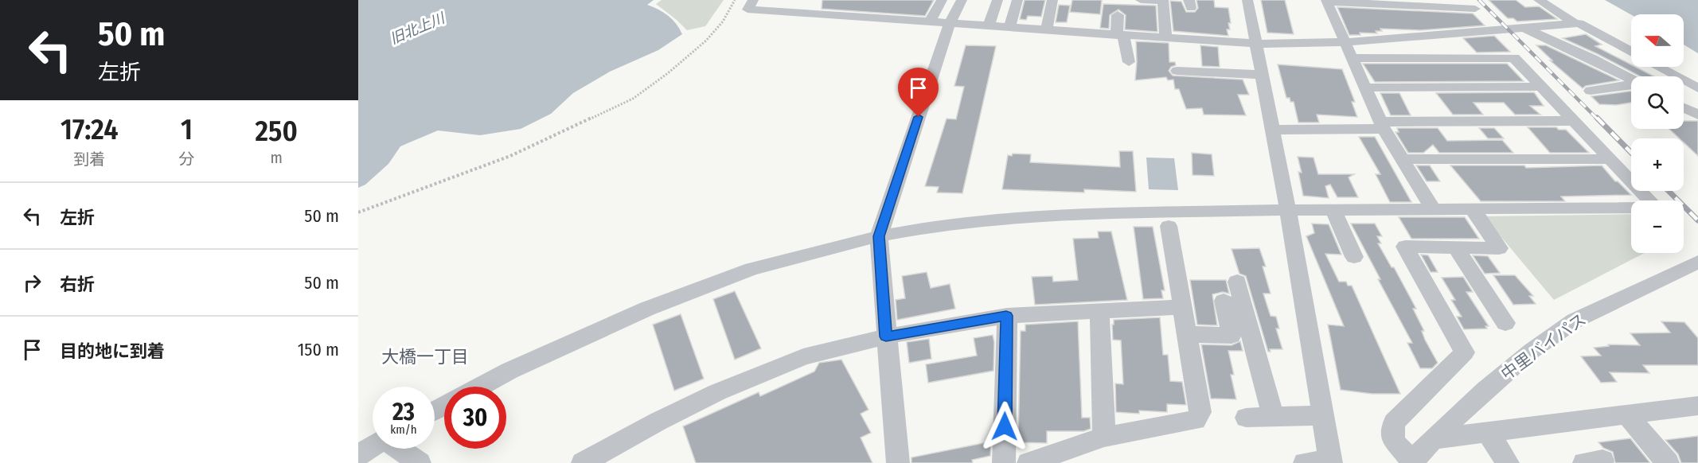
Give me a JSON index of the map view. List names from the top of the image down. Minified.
{"streets":{"street":["中里バイパス"]},"districts":["大橋一丁目"],"water":["旧北上川"],"north":"left","page":{"turn":["50 m","左折"],"map_buttons":["+","−"],"eta":["17:24","到着","1","分","250","m"],"list":[{"name":"左折","value":"50 m"},{"name":"右折","value":"50 m"},{"name":"目的地に到着","value":"150 m"}],"speed":"23 km/h","limit":"30"}}
